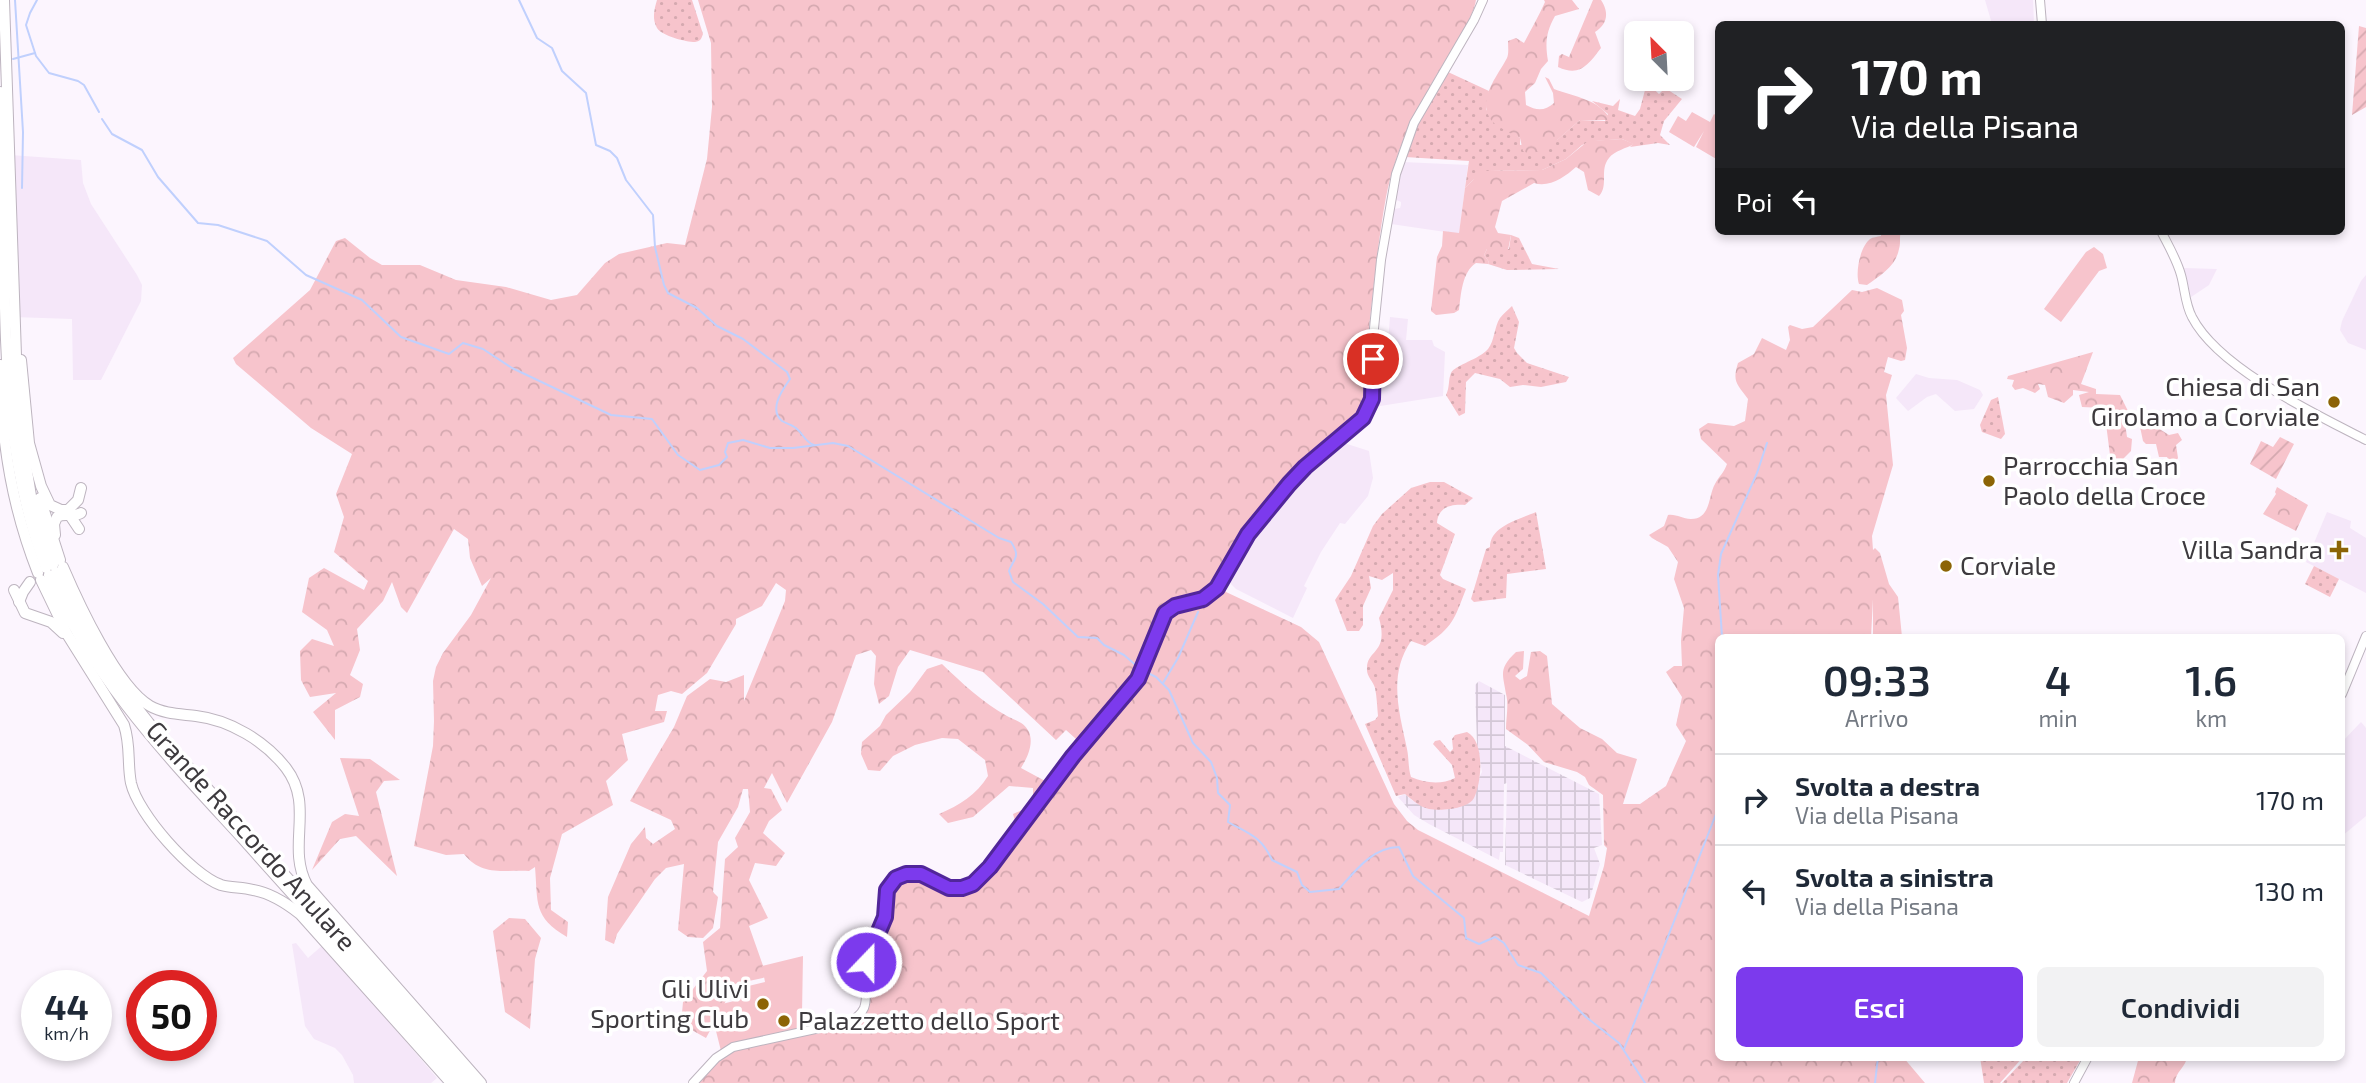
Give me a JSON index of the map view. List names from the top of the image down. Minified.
{"streets":{"highway":["Grande Raccordo Anulare"]},"places":{"other":["Chiesa di San Girolamo a Corviale","Parrocchia San Paolo della Croce","Corviale","Gli Ulivi Sporting Club","Palazzetto dello Sport"],"health":["Villa Sandra"]},"north":"top left","page":{"turn":["170 m","Via della Pisana"],"then":"Poi","eta":["09:33","Arrivo","4","min","1.6","km"],"list":[{"name":"Svolta a destra","note":"Via della Pisana","value":"170 m"},{"name":"Svolta a sinistra","note":"Via della Pisana","value":"130 m"}],"buttons":["Esci","Condividi"],"speed":"44 km/h","limit":"50"}}
